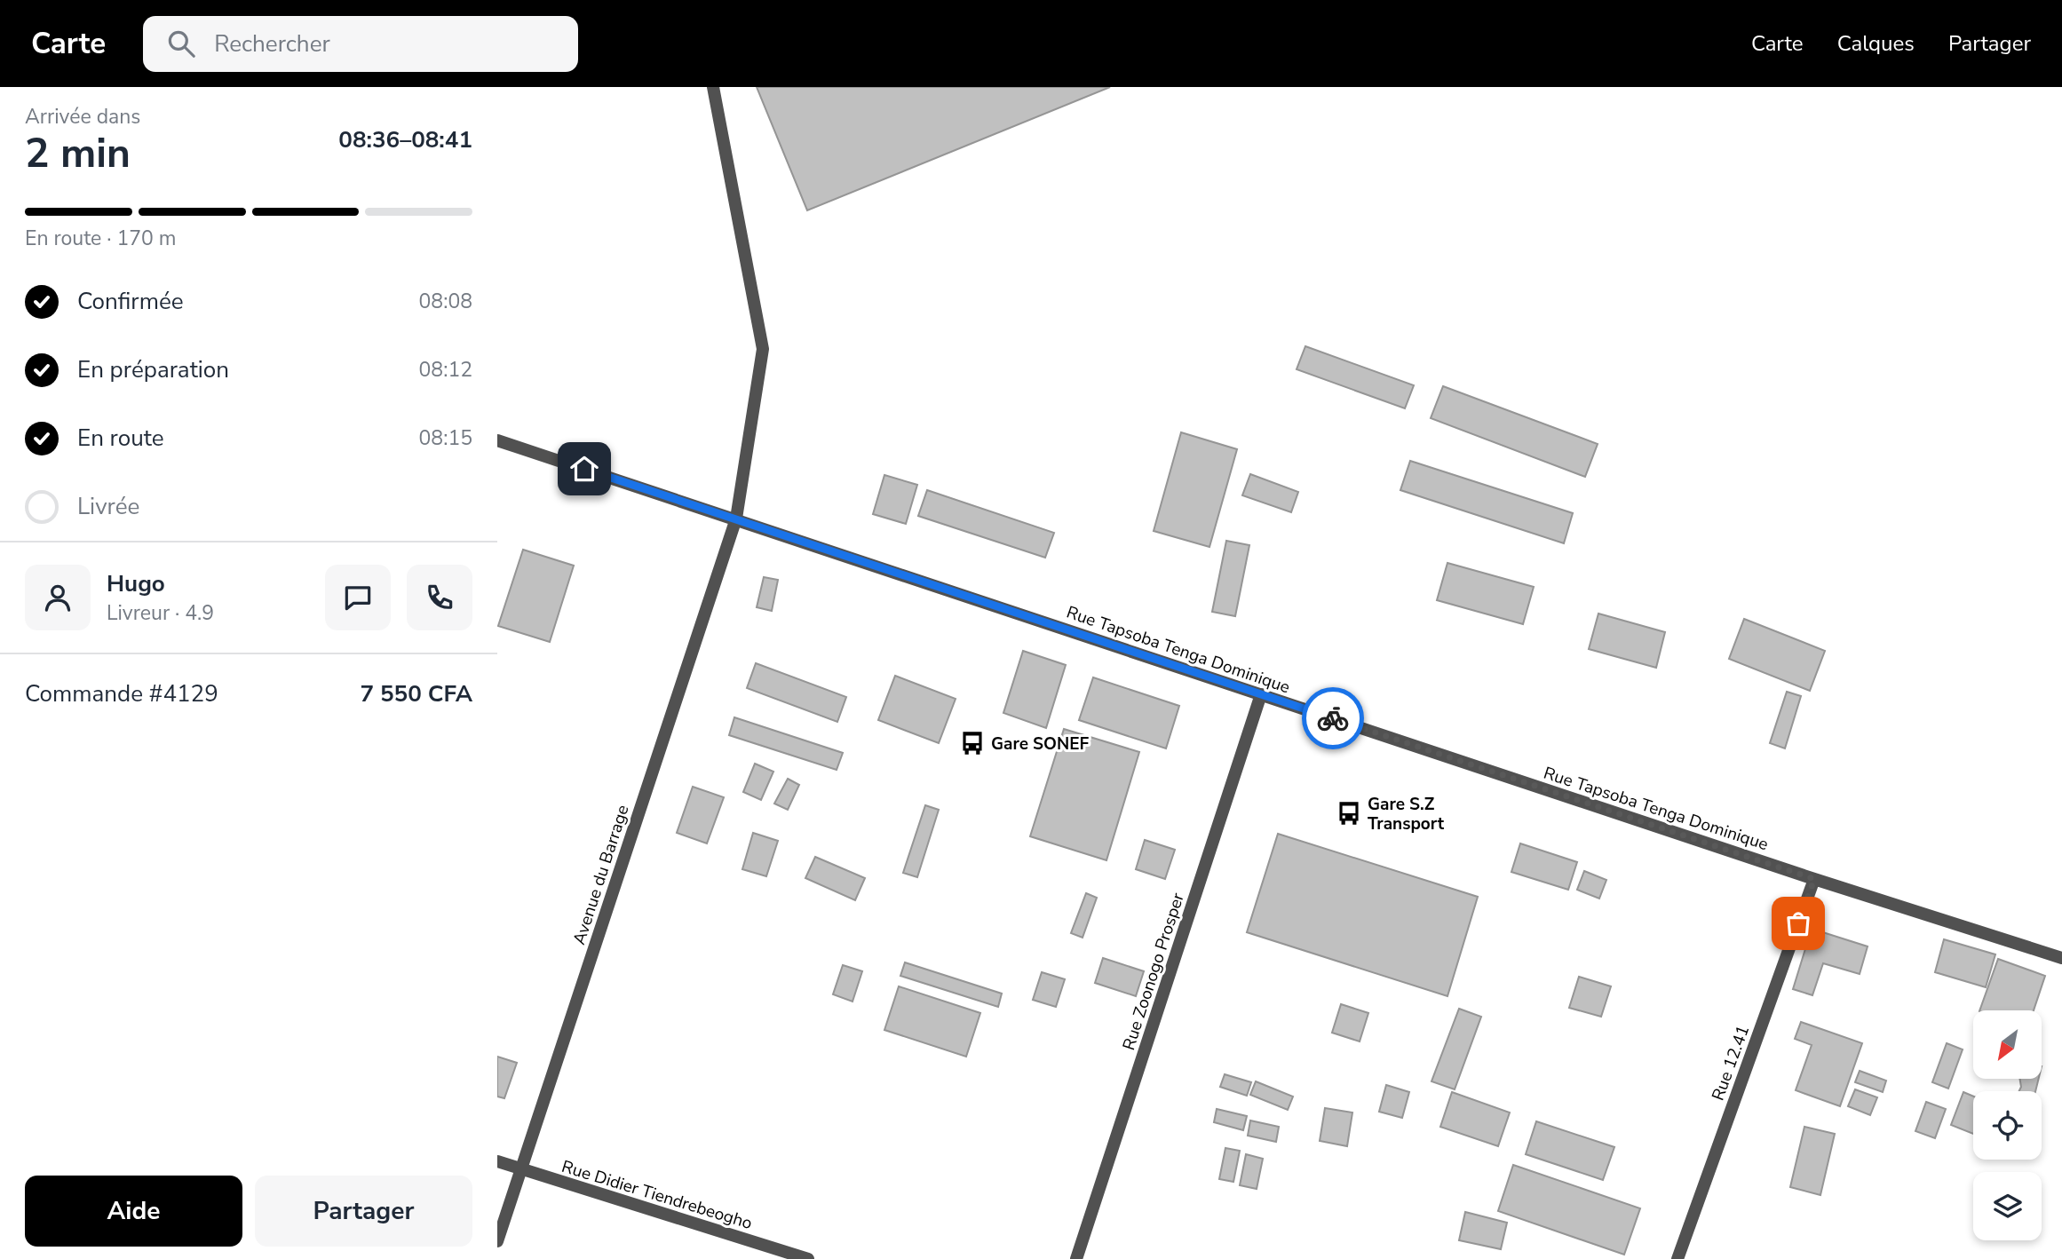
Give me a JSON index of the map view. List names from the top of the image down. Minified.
{"streets":{"street":["Rue Tapsoba Tenga Dominique","Avenue du Barrage","Rue Zoonogo Prosper","Rue 12.41","Rue Didier Tiendrebeogho"]},"crossings":[["Rue Tapsoba Tenga Dominique","Avenue du Barrage"],["Rue Tapsoba Tenga Dominique","Rue Zoonogo Prosper"],["Rue Tapsoba Tenga Dominique","Rue 12.41"],["Avenue du Barrage","Rue Didier Tiendrebeogho"]],"places":{"bus stop":["Gare SONEF","Gare S.Z Transport"]},"north":"bottom left","page":{"header":"Carte","search":"Rechercher","nav":["Carte","Calques","Partager"],"heading":["2 min","Arrivée dans","08:36–08:41"],"panel":["Hugo","Livreur · 4.9","Commande #4129","7 550 CFA"],"bar":"En route · 170 m","list":[["Confirmée","08:08"],["En préparation","08:12"],["En route","08:15"],"Livrée"],"buttons":["Aide","Partager"]}}
